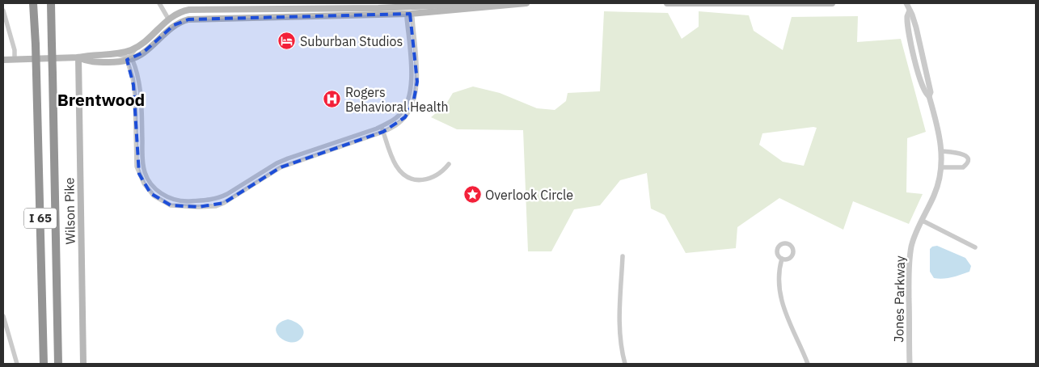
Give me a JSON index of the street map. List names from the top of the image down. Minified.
{"streets":{"highway":["I 65"],"main road":["Wilson Pike"],"street":["Jones Parkway"]},"districts":["Brentwood"],"places":{"hotel":["Suburban Studios"],"hospital":["Rogers Behavioral Health"],"place":["Overlook Circle"]}}
